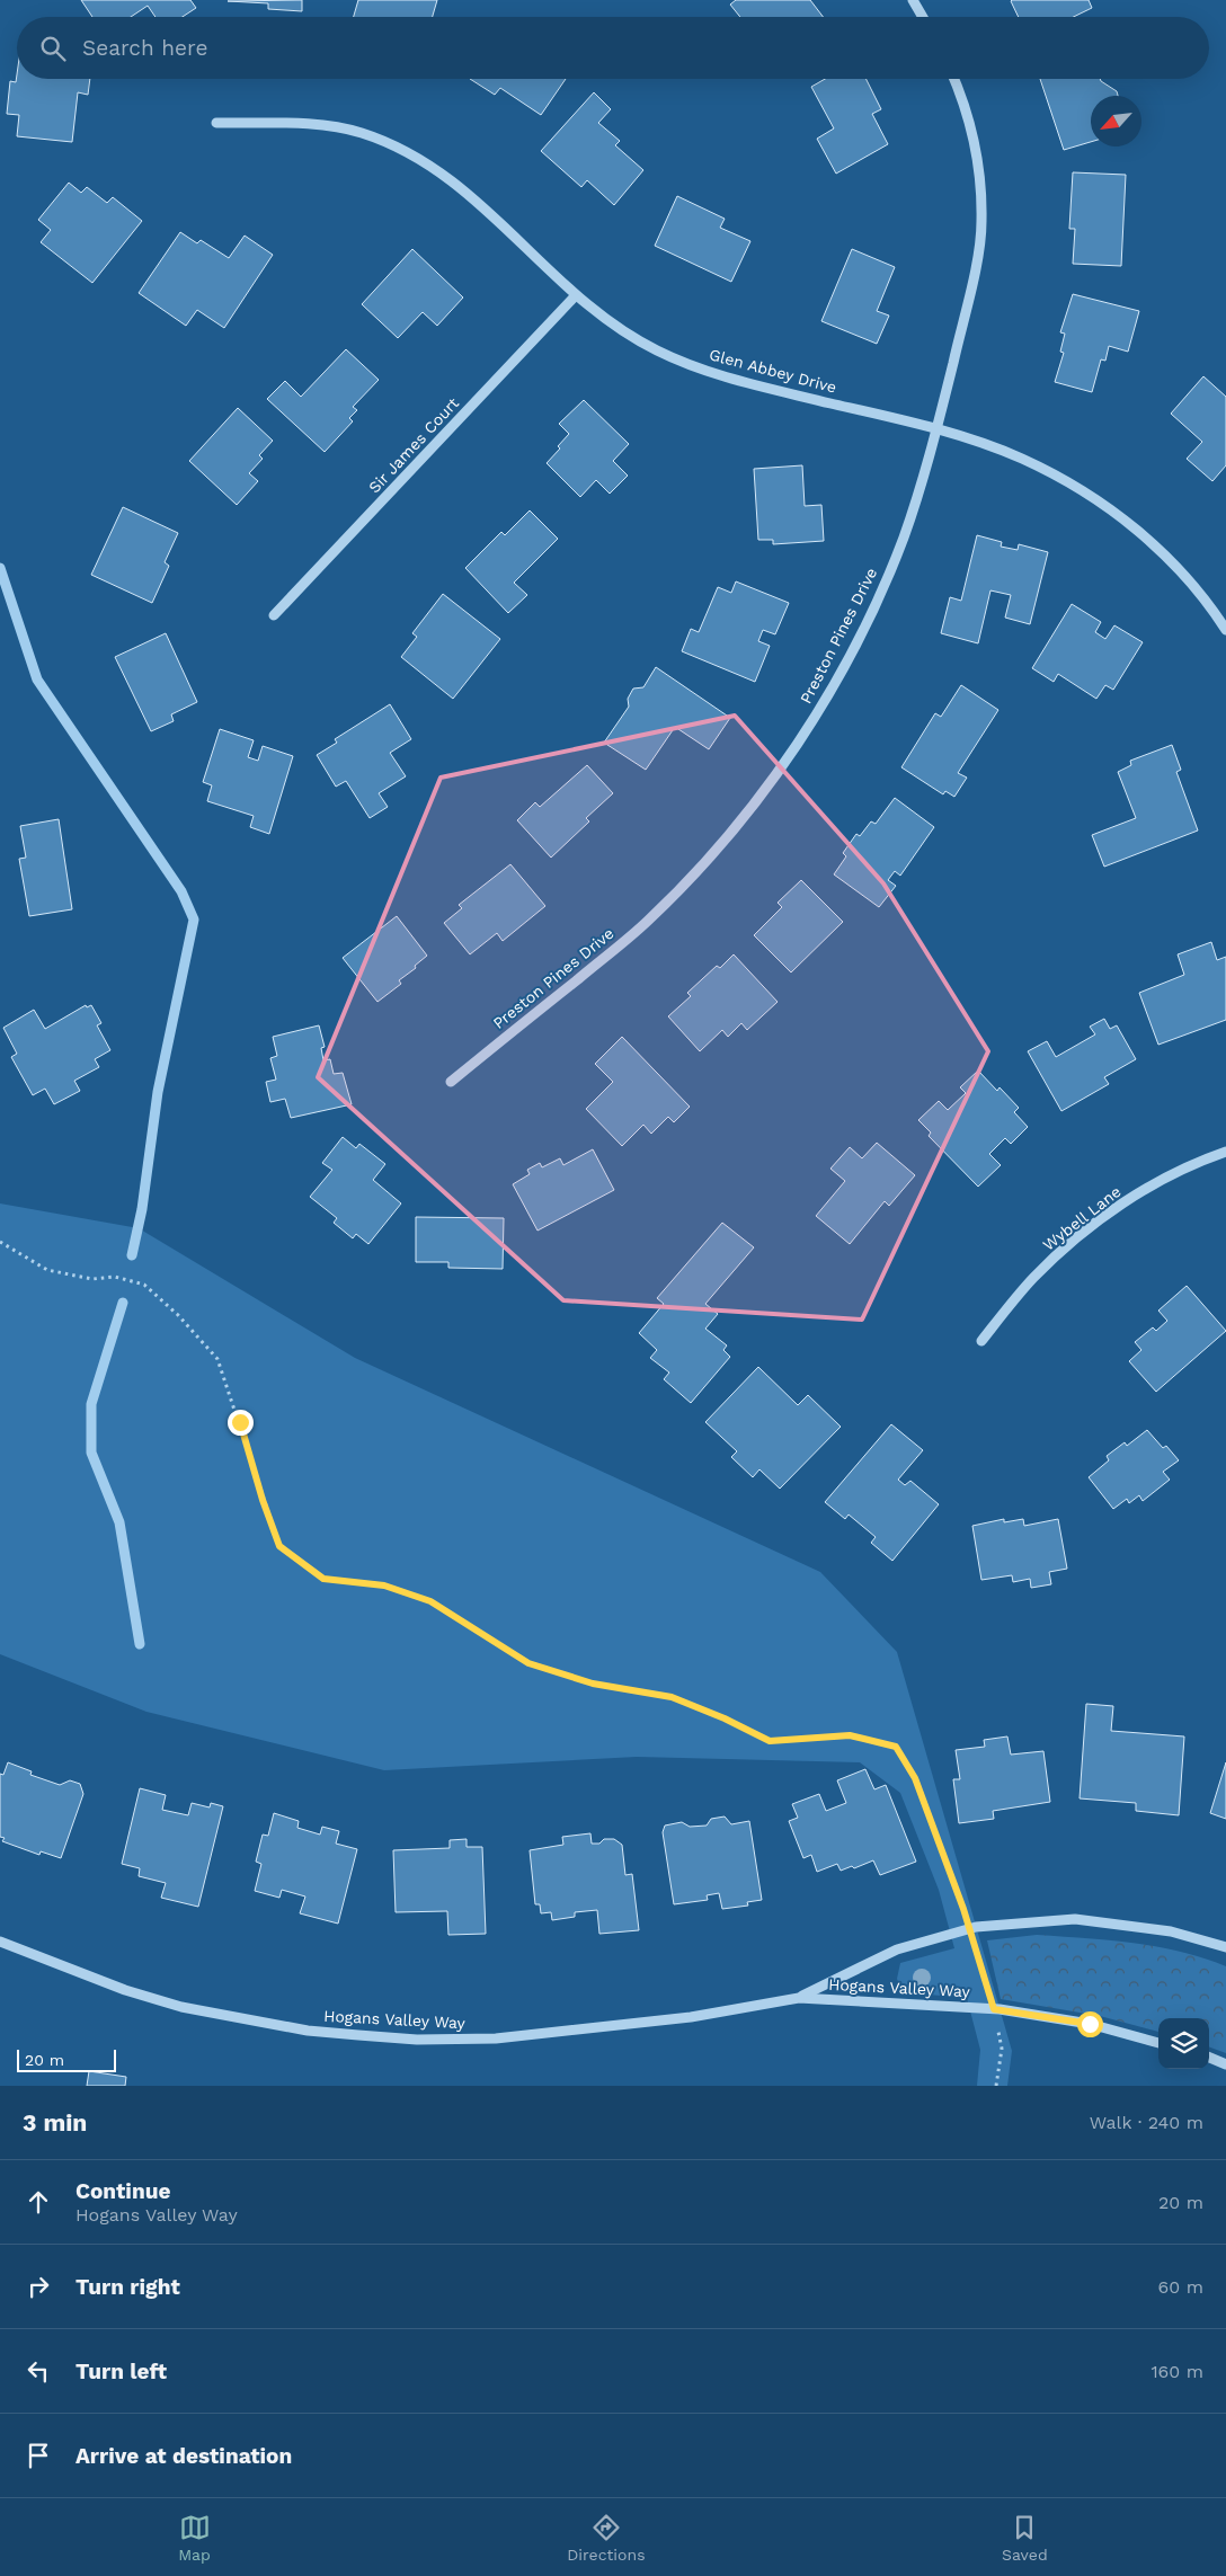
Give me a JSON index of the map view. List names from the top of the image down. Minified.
{"streets":{"street":["Glen Abbey Drive","Sir James Court","Preston Pines Drive","Wybell Lane","Hogans Valley Way"]},"crossings":[["Glen Abbey Drive","Sir James Court"],["Glen Abbey Drive","Preston Pines Drive"]],"scale_bar":"20 m","north":"bottom left","page":{"search":"Search here","scale":"20 m","heading":["3 min","Walk · 240 m"],"list":[["Continue","Hogans Valley Way","20 m"],["Turn right","60 m"],["Turn left","160 m"],"Arrive at destination"],"nav":["Map","Directions","Saved"]}}
